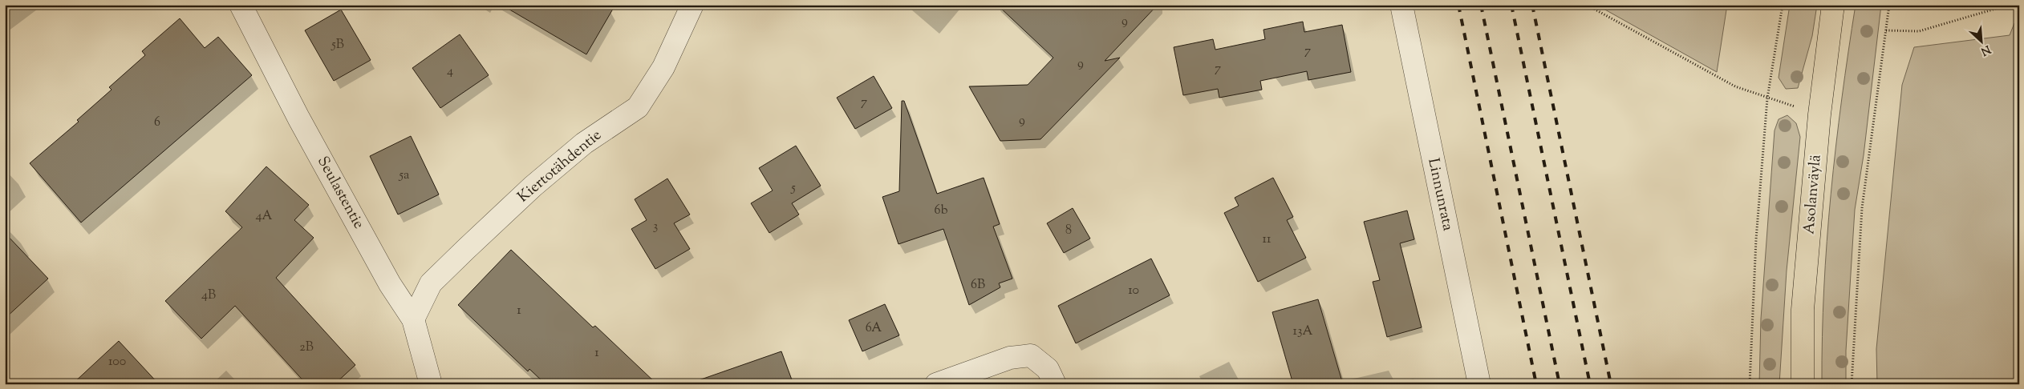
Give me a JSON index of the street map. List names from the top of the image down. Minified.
{"streets":{"main road":["Asolanväylä"],"street":["Kiertotähdentie","Seulastentie","Linnunrata"]},"crossings":[["Kiertotähdentie","Seulastentie"]],"house_numbers":["9","5B","7","9","7","4","7","9","6","5a","5","6b","4A","3","8","11","6B","10","4B","1","6A","13A","2B","1","100"],"north":"bottom right"}
